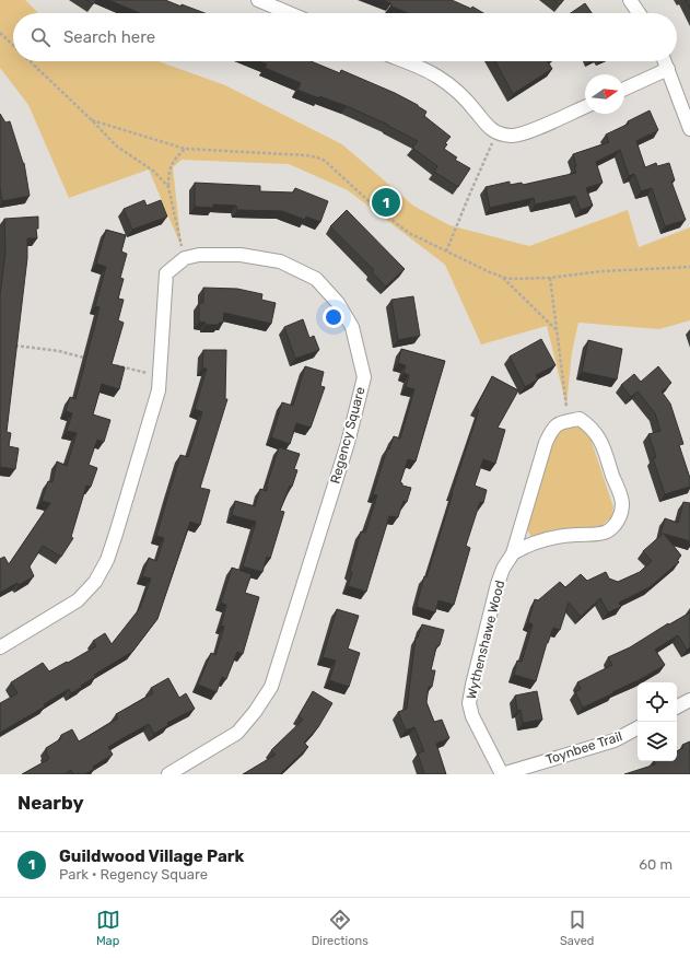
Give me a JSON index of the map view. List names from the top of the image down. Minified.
{"streets":{"street":["Regency Square","Wythenshawe Wood","Toynbee Trail"]},"crossings":[["Wythenshawe Wood","Toynbee Trail"]],"north":"right","page":{"search":"Search here","pins":"1","heading":"Nearby","list":[{"mark":"1","name":"Guildwood Village Park","note":"Park · Regency Square","value":"60 m"}],"nav":["Map","Directions","Saved"]}}
